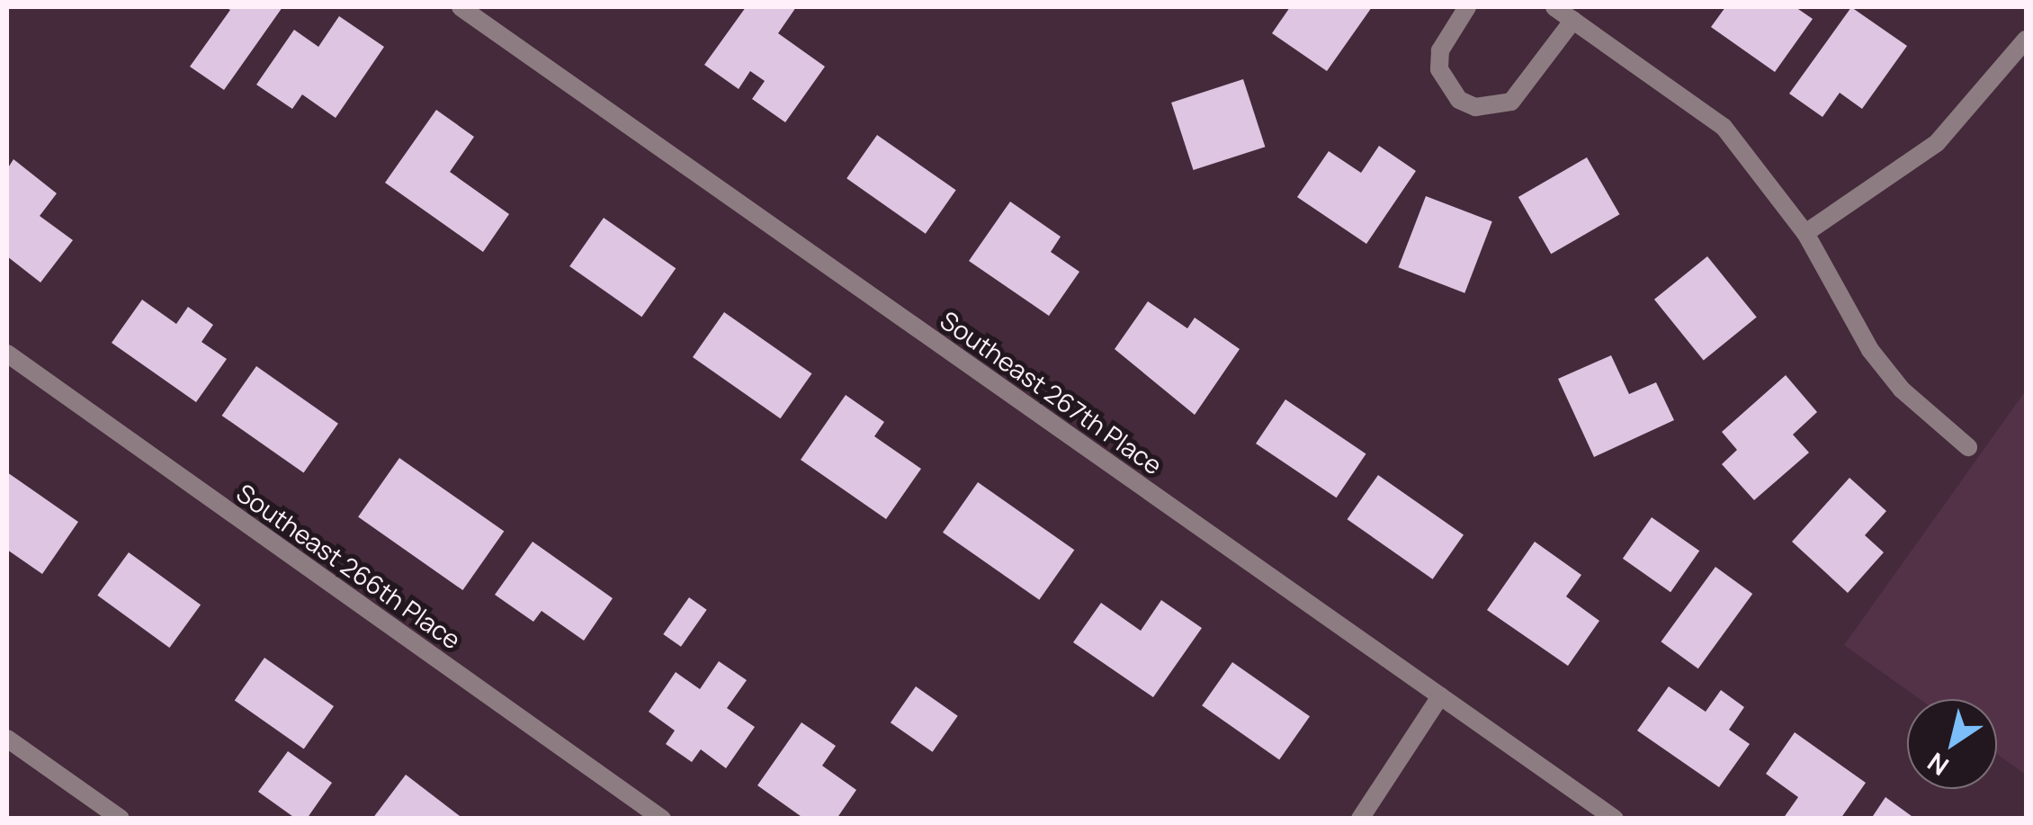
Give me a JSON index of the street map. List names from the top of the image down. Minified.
{"streets":{"street":["Southeast 267th Place","Southeast 266th Place"]},"north":"bottom left"}
